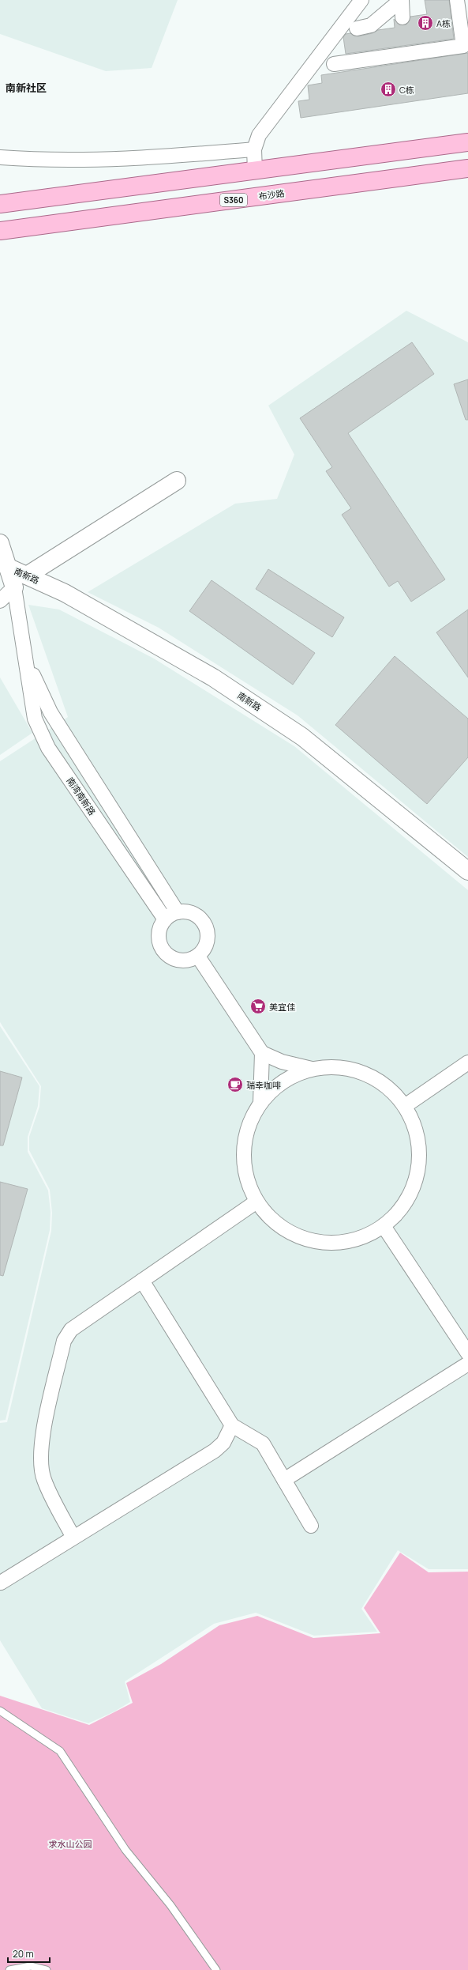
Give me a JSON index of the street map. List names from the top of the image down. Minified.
{"streets":{"main road":["布沙路","S360"],"street":["南新路","南湾南新路"]},"crossings":[["南新路","南湾南新路"]],"districts":["南新社区"],"parks":["求水山公园"],"places":{"building":["A栋","C栋"],"supermarket":["美宜佳"],"cafe":["瑞幸咖啡"]},"scale_bar":"20 m"}
